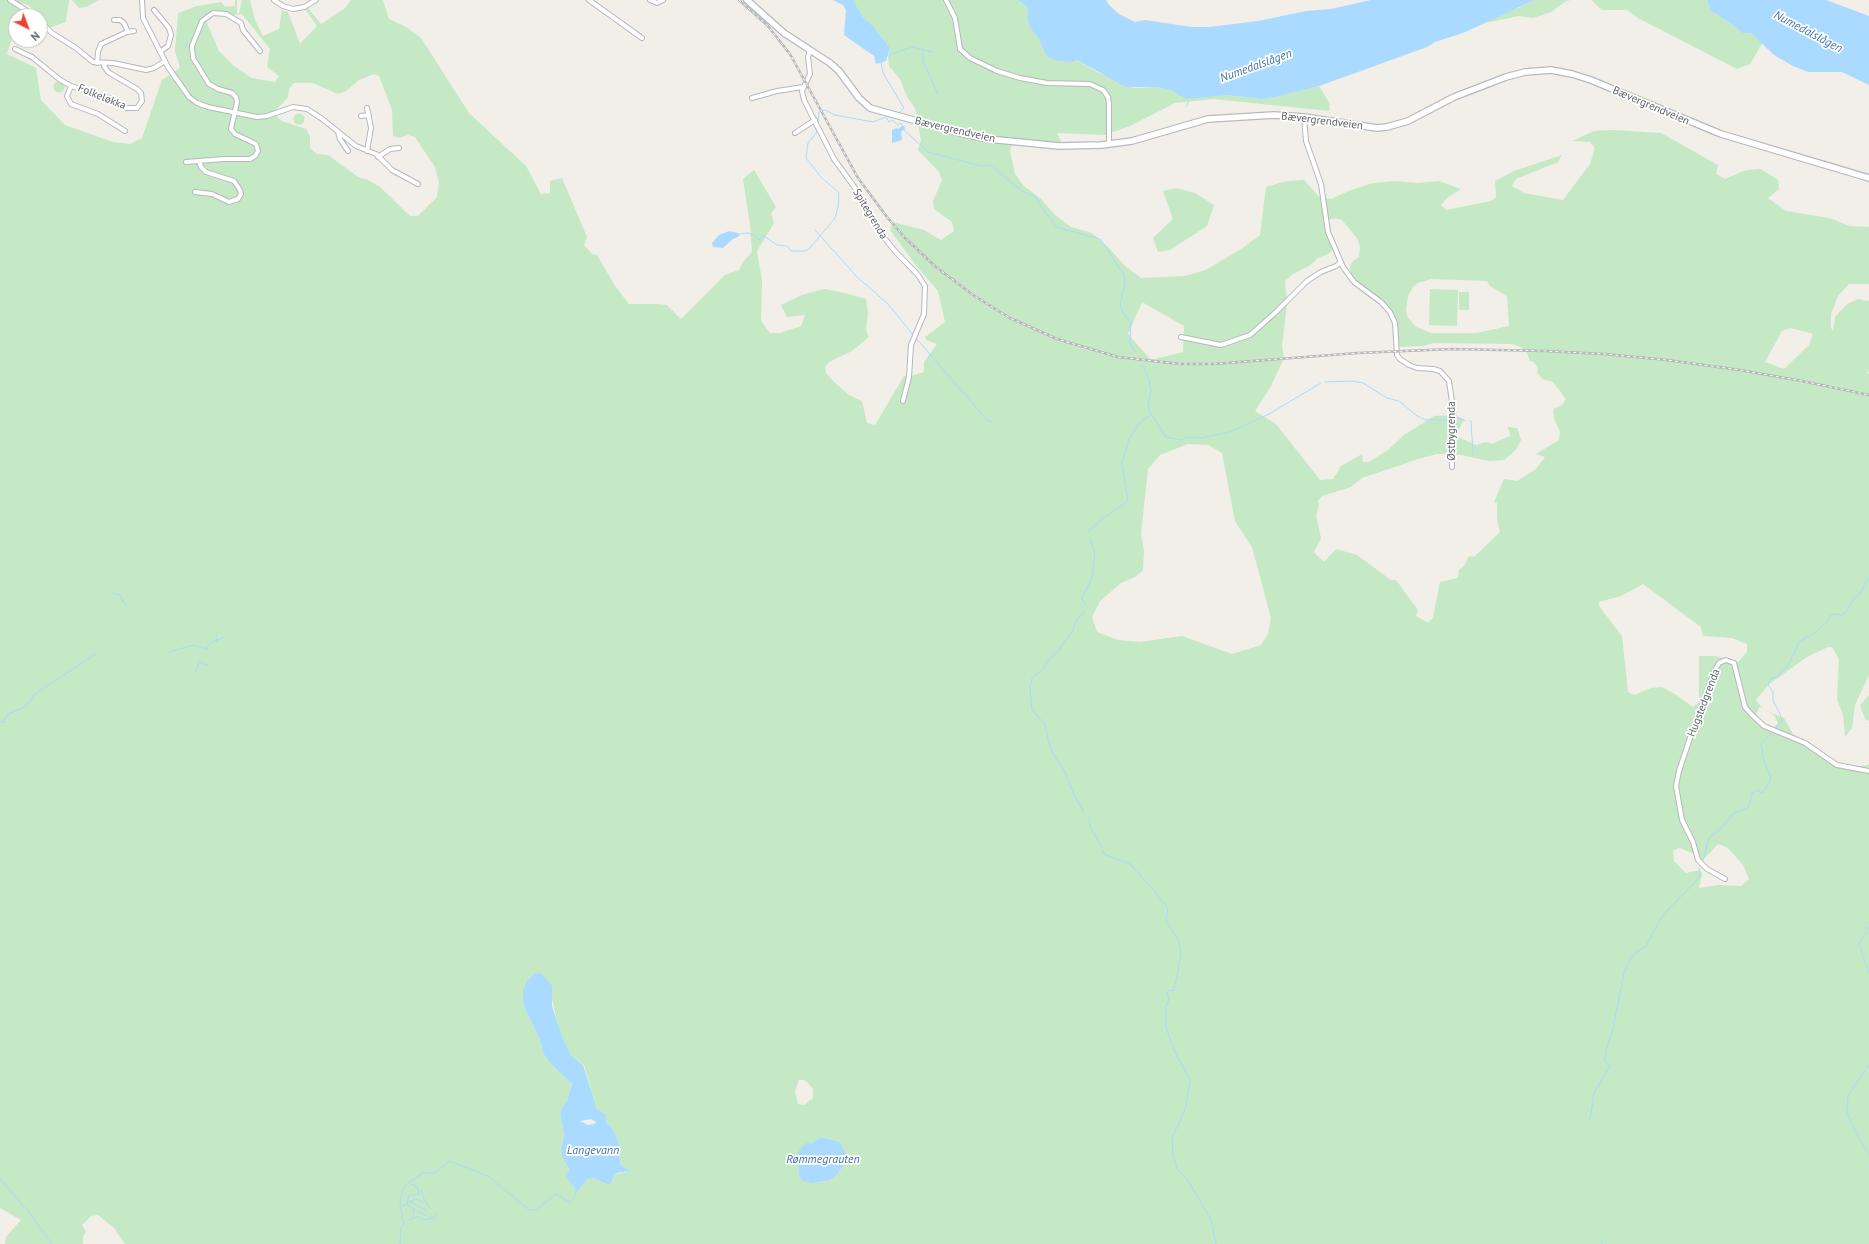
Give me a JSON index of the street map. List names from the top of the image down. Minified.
{"streets":{"main road":["Bævergrendveien"],"street":["Folkeløkka","Spitegrenda","Østbygrenda","Hugstedgrenda"]},"crossings":[["Bævergrendveien","Østbygrenda"]],"water":["Numedalslågen","Langevann","Rømmegrauten"],"north":"bottom right"}
